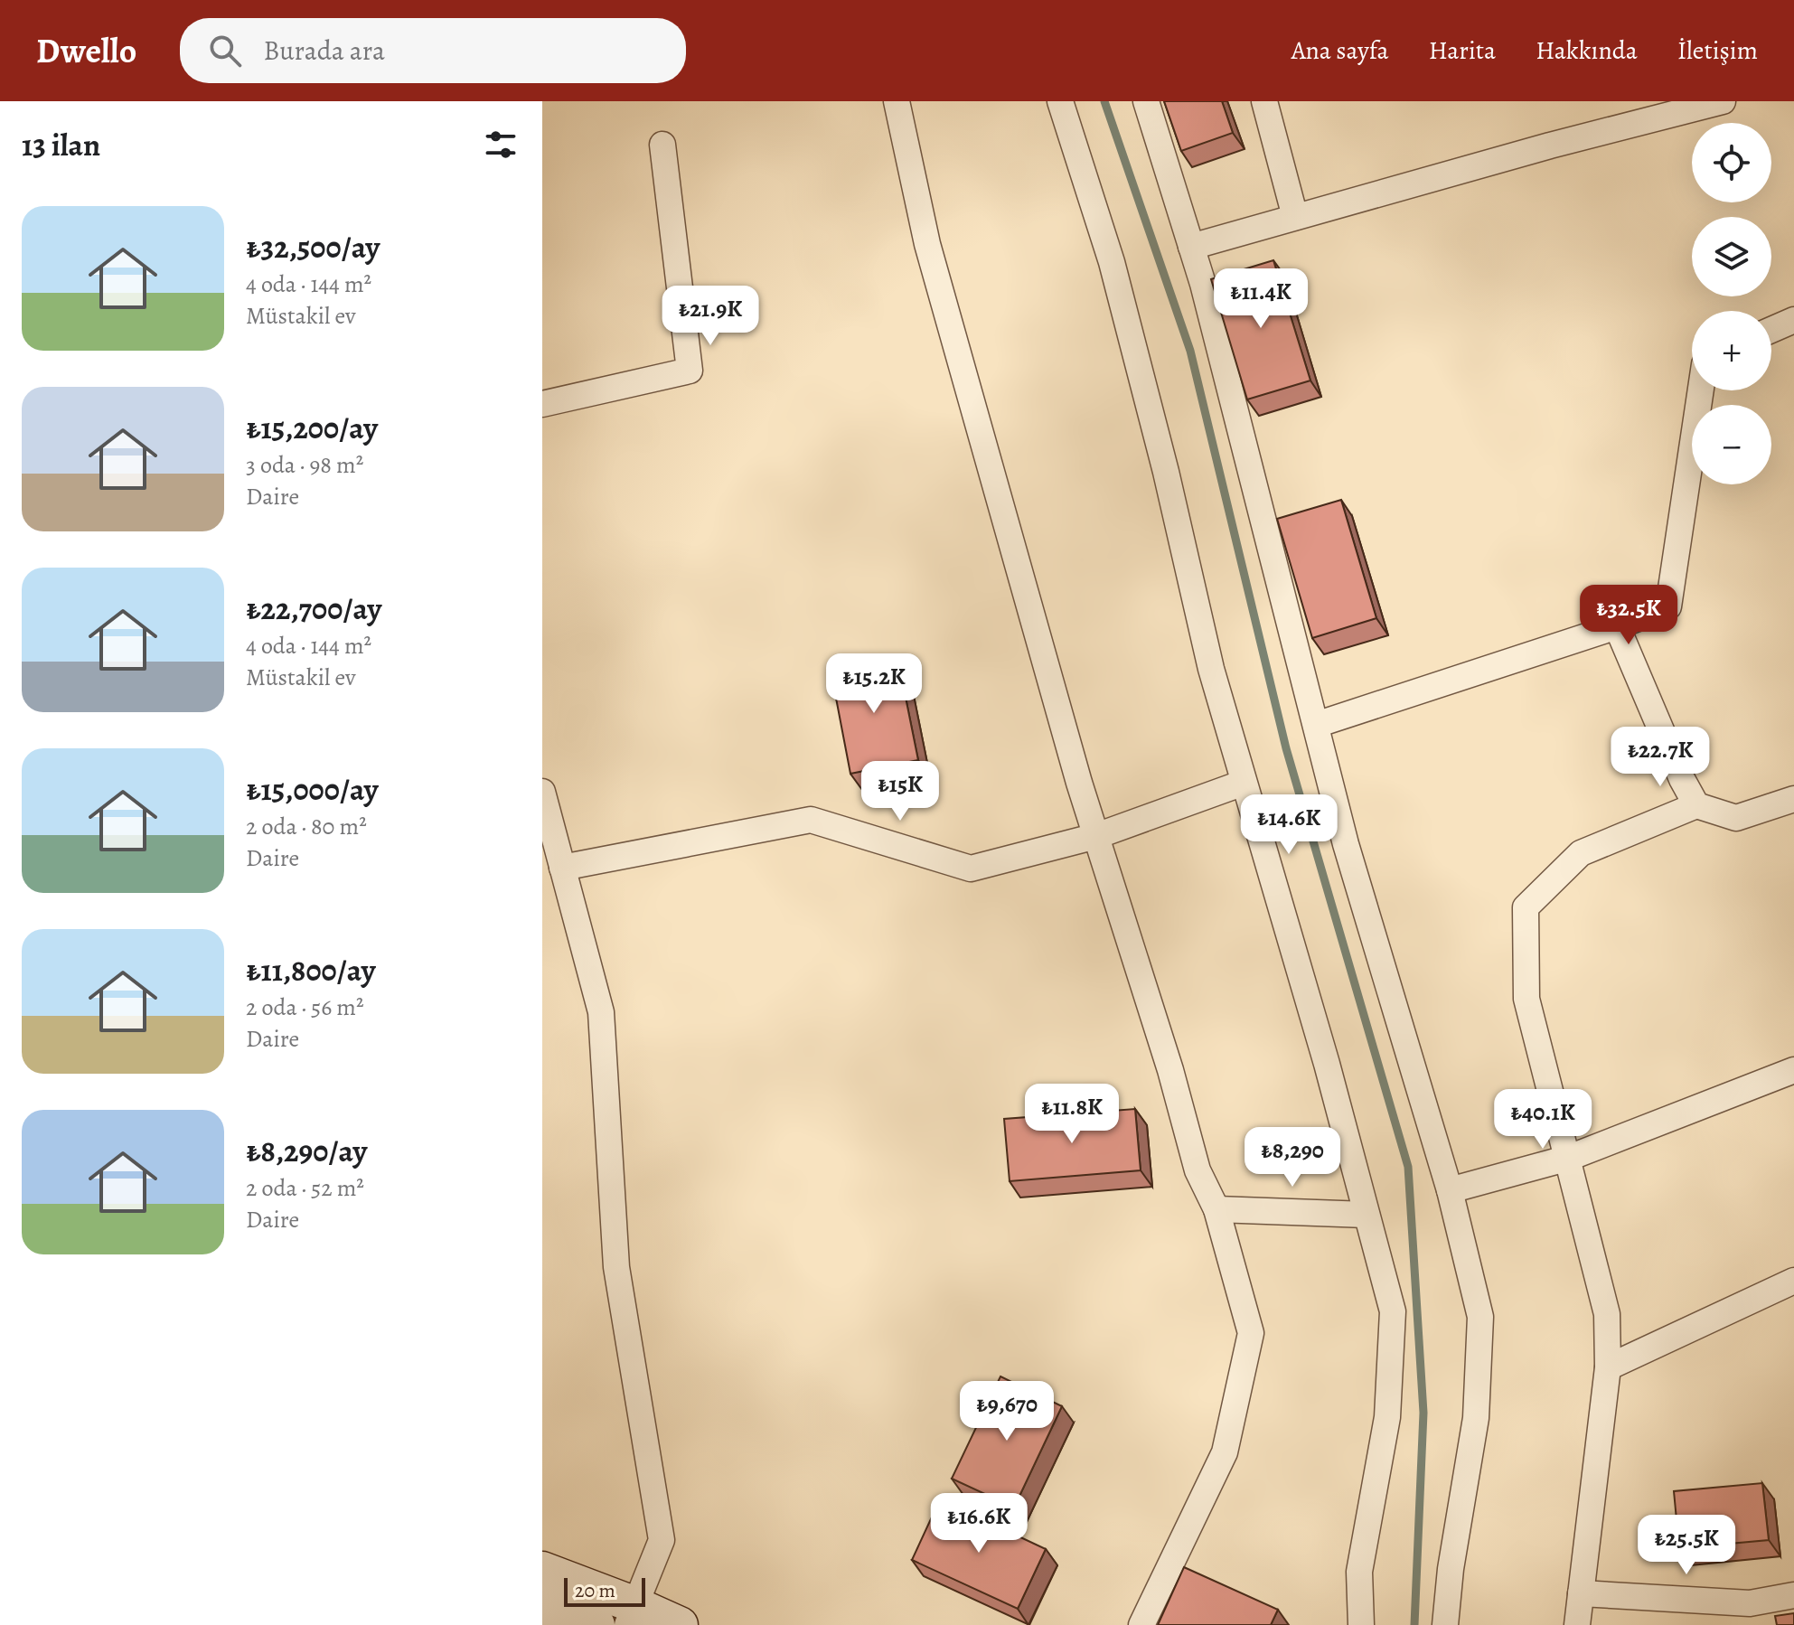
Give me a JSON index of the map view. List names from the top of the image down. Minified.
{"scale_bar":"20 m","page":{"header":"Dwello","search":"Burada ara","nav":["Ana sayfa","Harita","Hakkında","İletişim"],"heading":"13 ilan","map_buttons":["+","−"],"list":[{"name":"₺32,500/ay","note":"4 oda · 144 m² · Müstakil ev"},{"name":"₺15,200/ay","note":"3 oda · 98 m² · Daire"},{"name":"₺22,700/ay","note":"4 oda · 144 m² · Müstakil ev"},{"name":"₺15,000/ay","note":"2 oda · 80 m² · Daire"},{"name":"₺11,800/ay","note":"2 oda · 56 m² · Daire"},{"name":"₺8,290/ay","note":"2 oda · 52 m² · Daire"}],"price":["₺11.4K","₺21.9K","₺32.5K","₺15.2K","₺22.7K","₺15K","₺14.6K","₺11.8K","₺40.1K","₺8,290","₺9,670","₺16.6K","₺25.5K"],"scale":"20 m"}}
